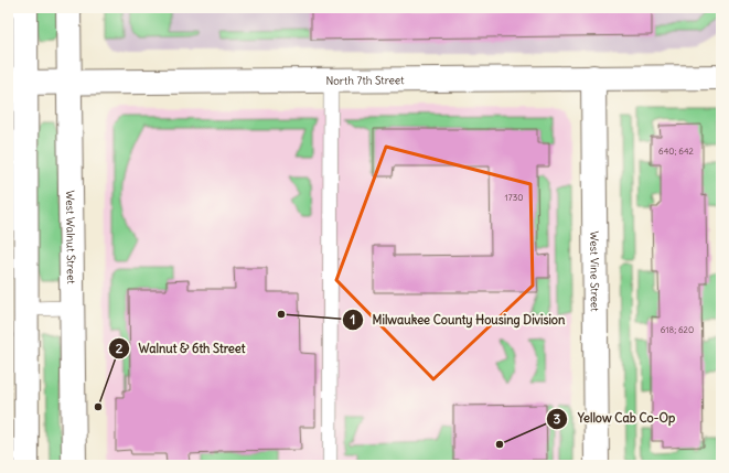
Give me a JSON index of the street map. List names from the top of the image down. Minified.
{"streets":{"street":["North 7th Street","West Walnut Street","West Vine Street"]},"crossings":[["North 7th Street","West Walnut Street"],["North 7th Street","West Vine Street"]],"places":["Milwaukee County Housing Division","Walnut & 6th Street","Yellow Cab Co-Op"],"house_numbers":["640; 642","1730","618; 620"]}
